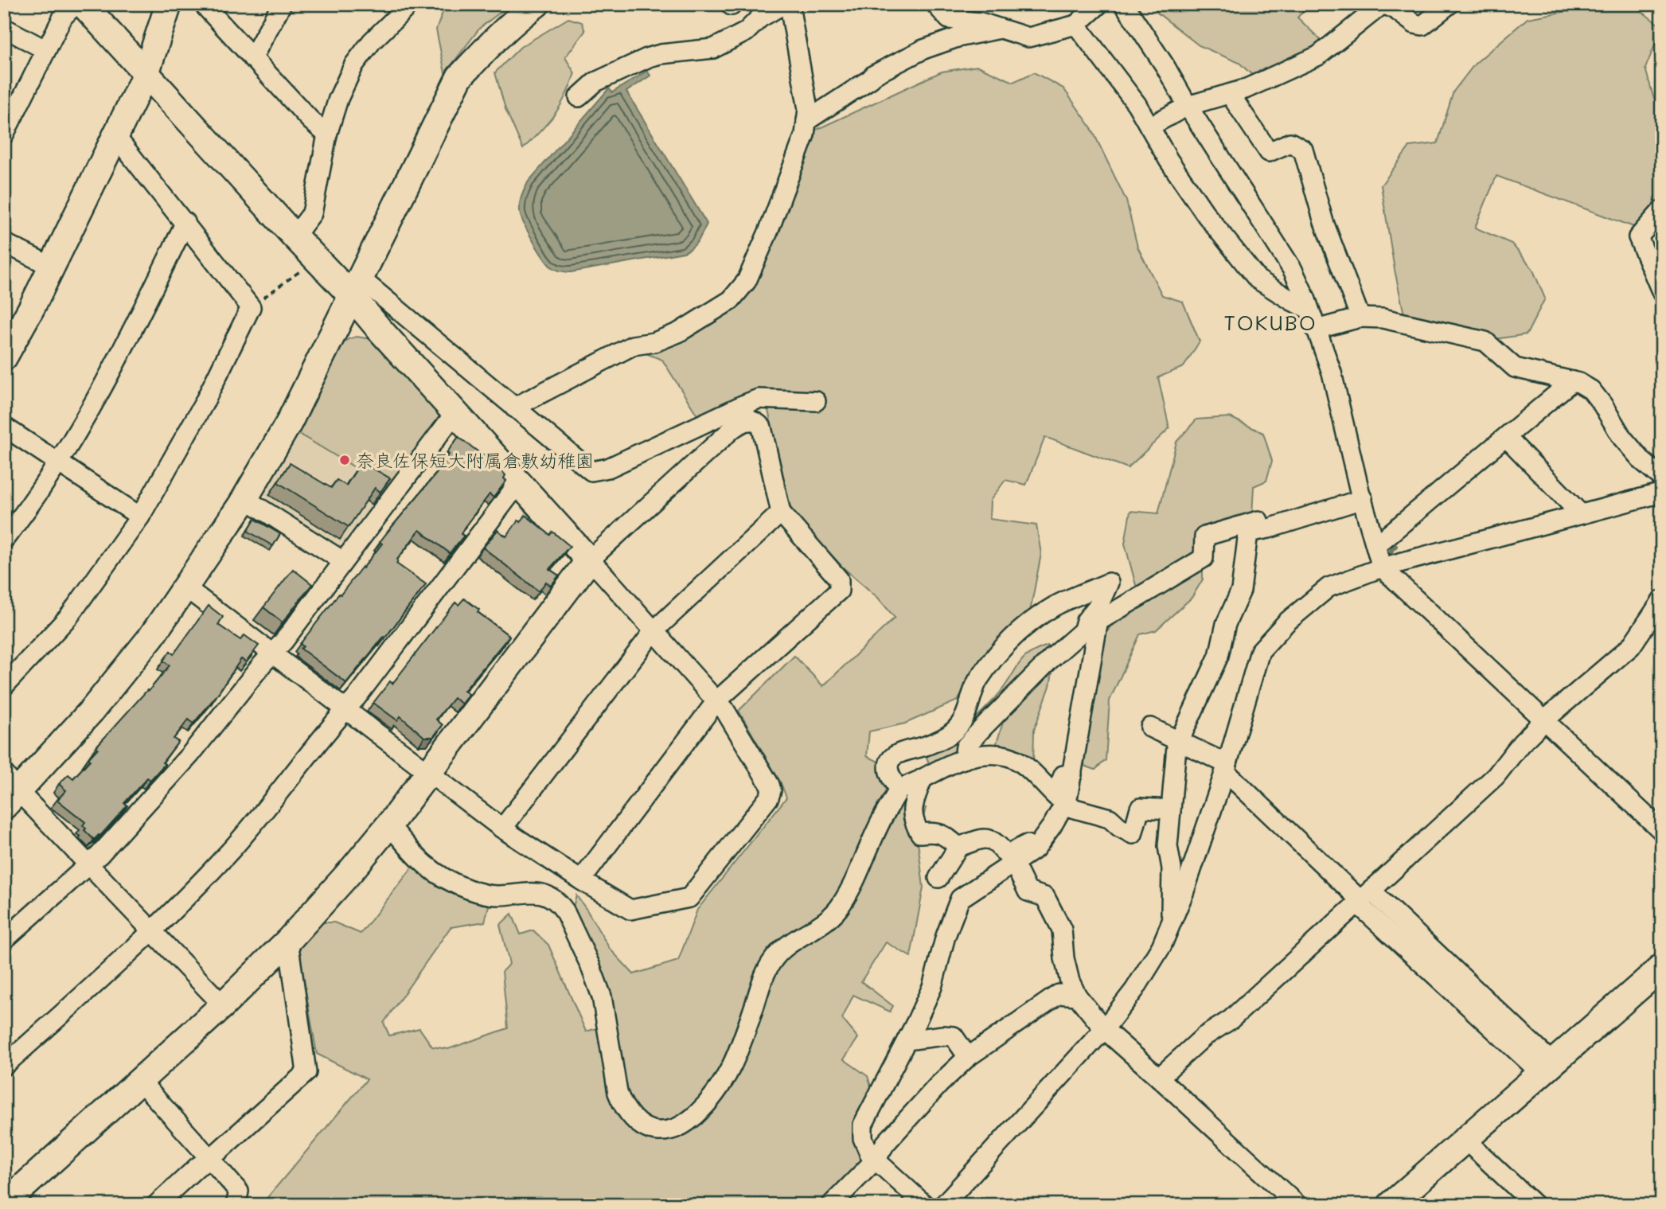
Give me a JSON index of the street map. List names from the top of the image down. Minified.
{"districts":["TOKUBO"],"places":["奈良佐保短大附属倉敷幼稚園"]}
